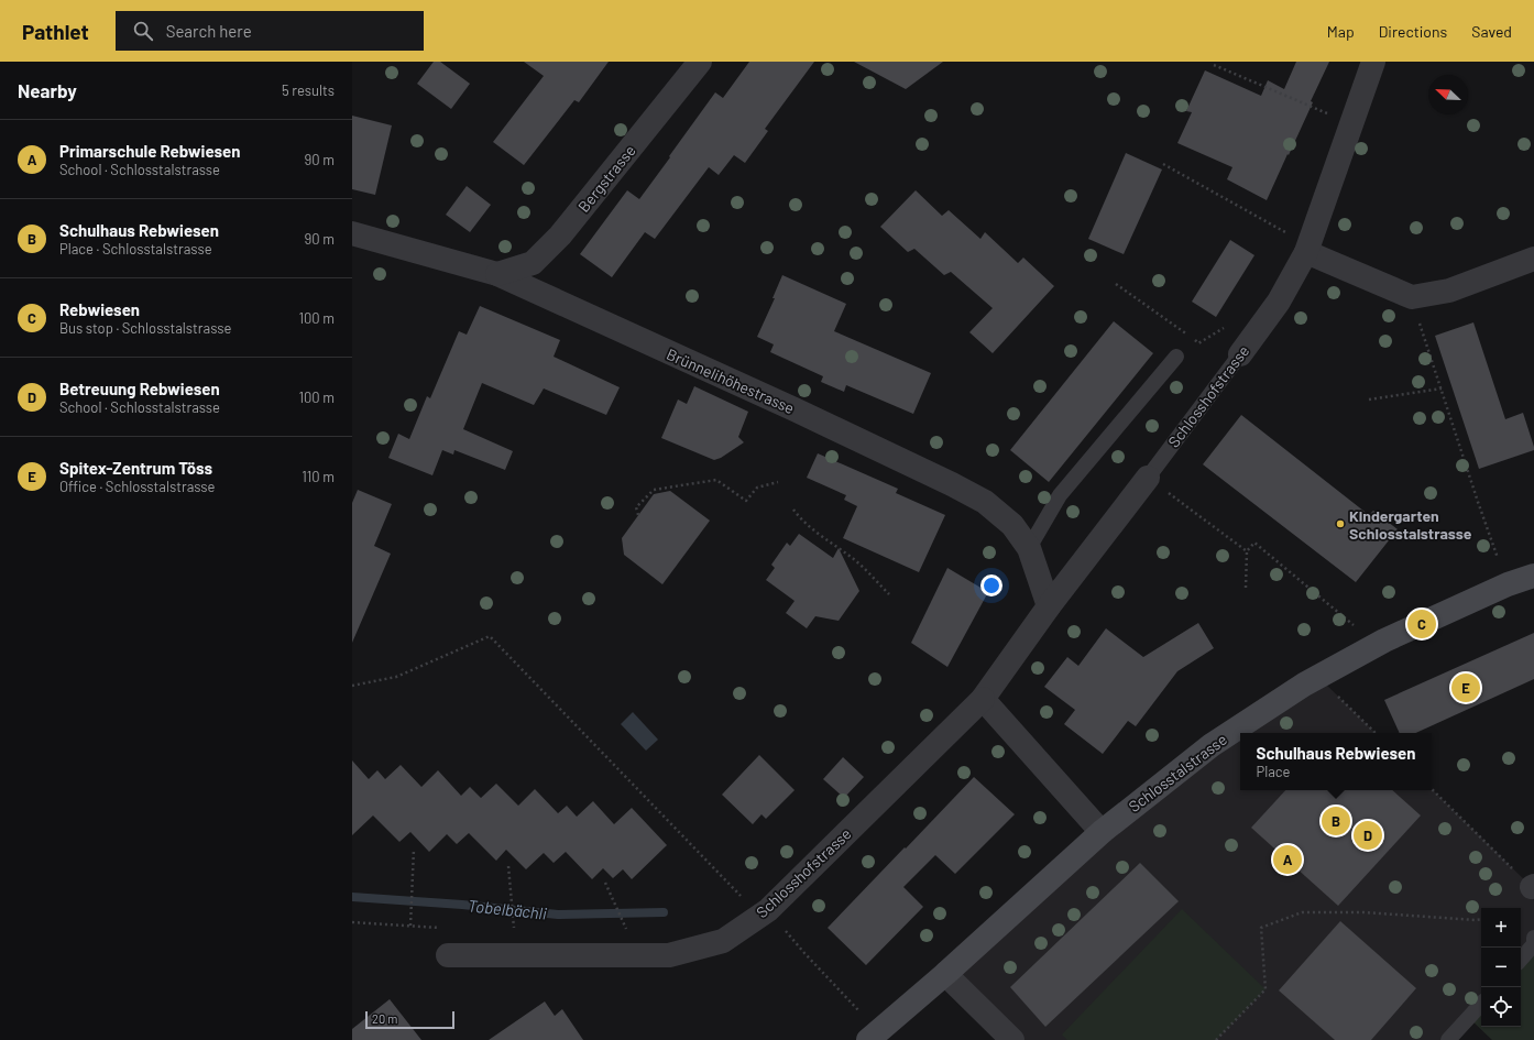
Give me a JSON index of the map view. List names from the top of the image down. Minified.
{"streets":{"main road":["Schlosstalstrasse"],"street":["Bergstrasse","Brünnelihöhestrasse","Schlosshofstrasse"]},"crossings":[["Bergstrasse","Brünnelihöhestrasse"],["Brünnelihöhestrasse","Schlosshofstrasse"]],"water":["Tobelbächli"],"places":["Kindergarten Schlosstalstrasse"],"scale_bar":"20 m","north":"top left","page":{"header":"Pathlet","search":"Search here","nav":["Map","Directions","Saved"],"heading":["Nearby","5 results"],"list":[{"mark":"A","name":"Primarschule Rebwiesen","note":"School · Schlosstalstrasse","value":"90 m"},{"mark":"B","name":"Schulhaus Rebwiesen","note":"Place · Schlosstalstrasse","value":"90 m"},{"mark":"C","name":"Rebwiesen","note":"Bus stop · Schlosstalstrasse","value":"100 m"},{"mark":"D","name":"Betreuung Rebwiesen","note":"School · Schlosstalstrasse","value":"100 m"},{"mark":"E","name":"Spitex-Zentrum Töss","note":"Office · Schlosstalstrasse","value":"110 m"}],"pins":["C","E","B","D","A"],"popup":["Schulhaus Rebwiesen","Place"],"map_buttons":["+","−"],"scale":"20 m"}}
